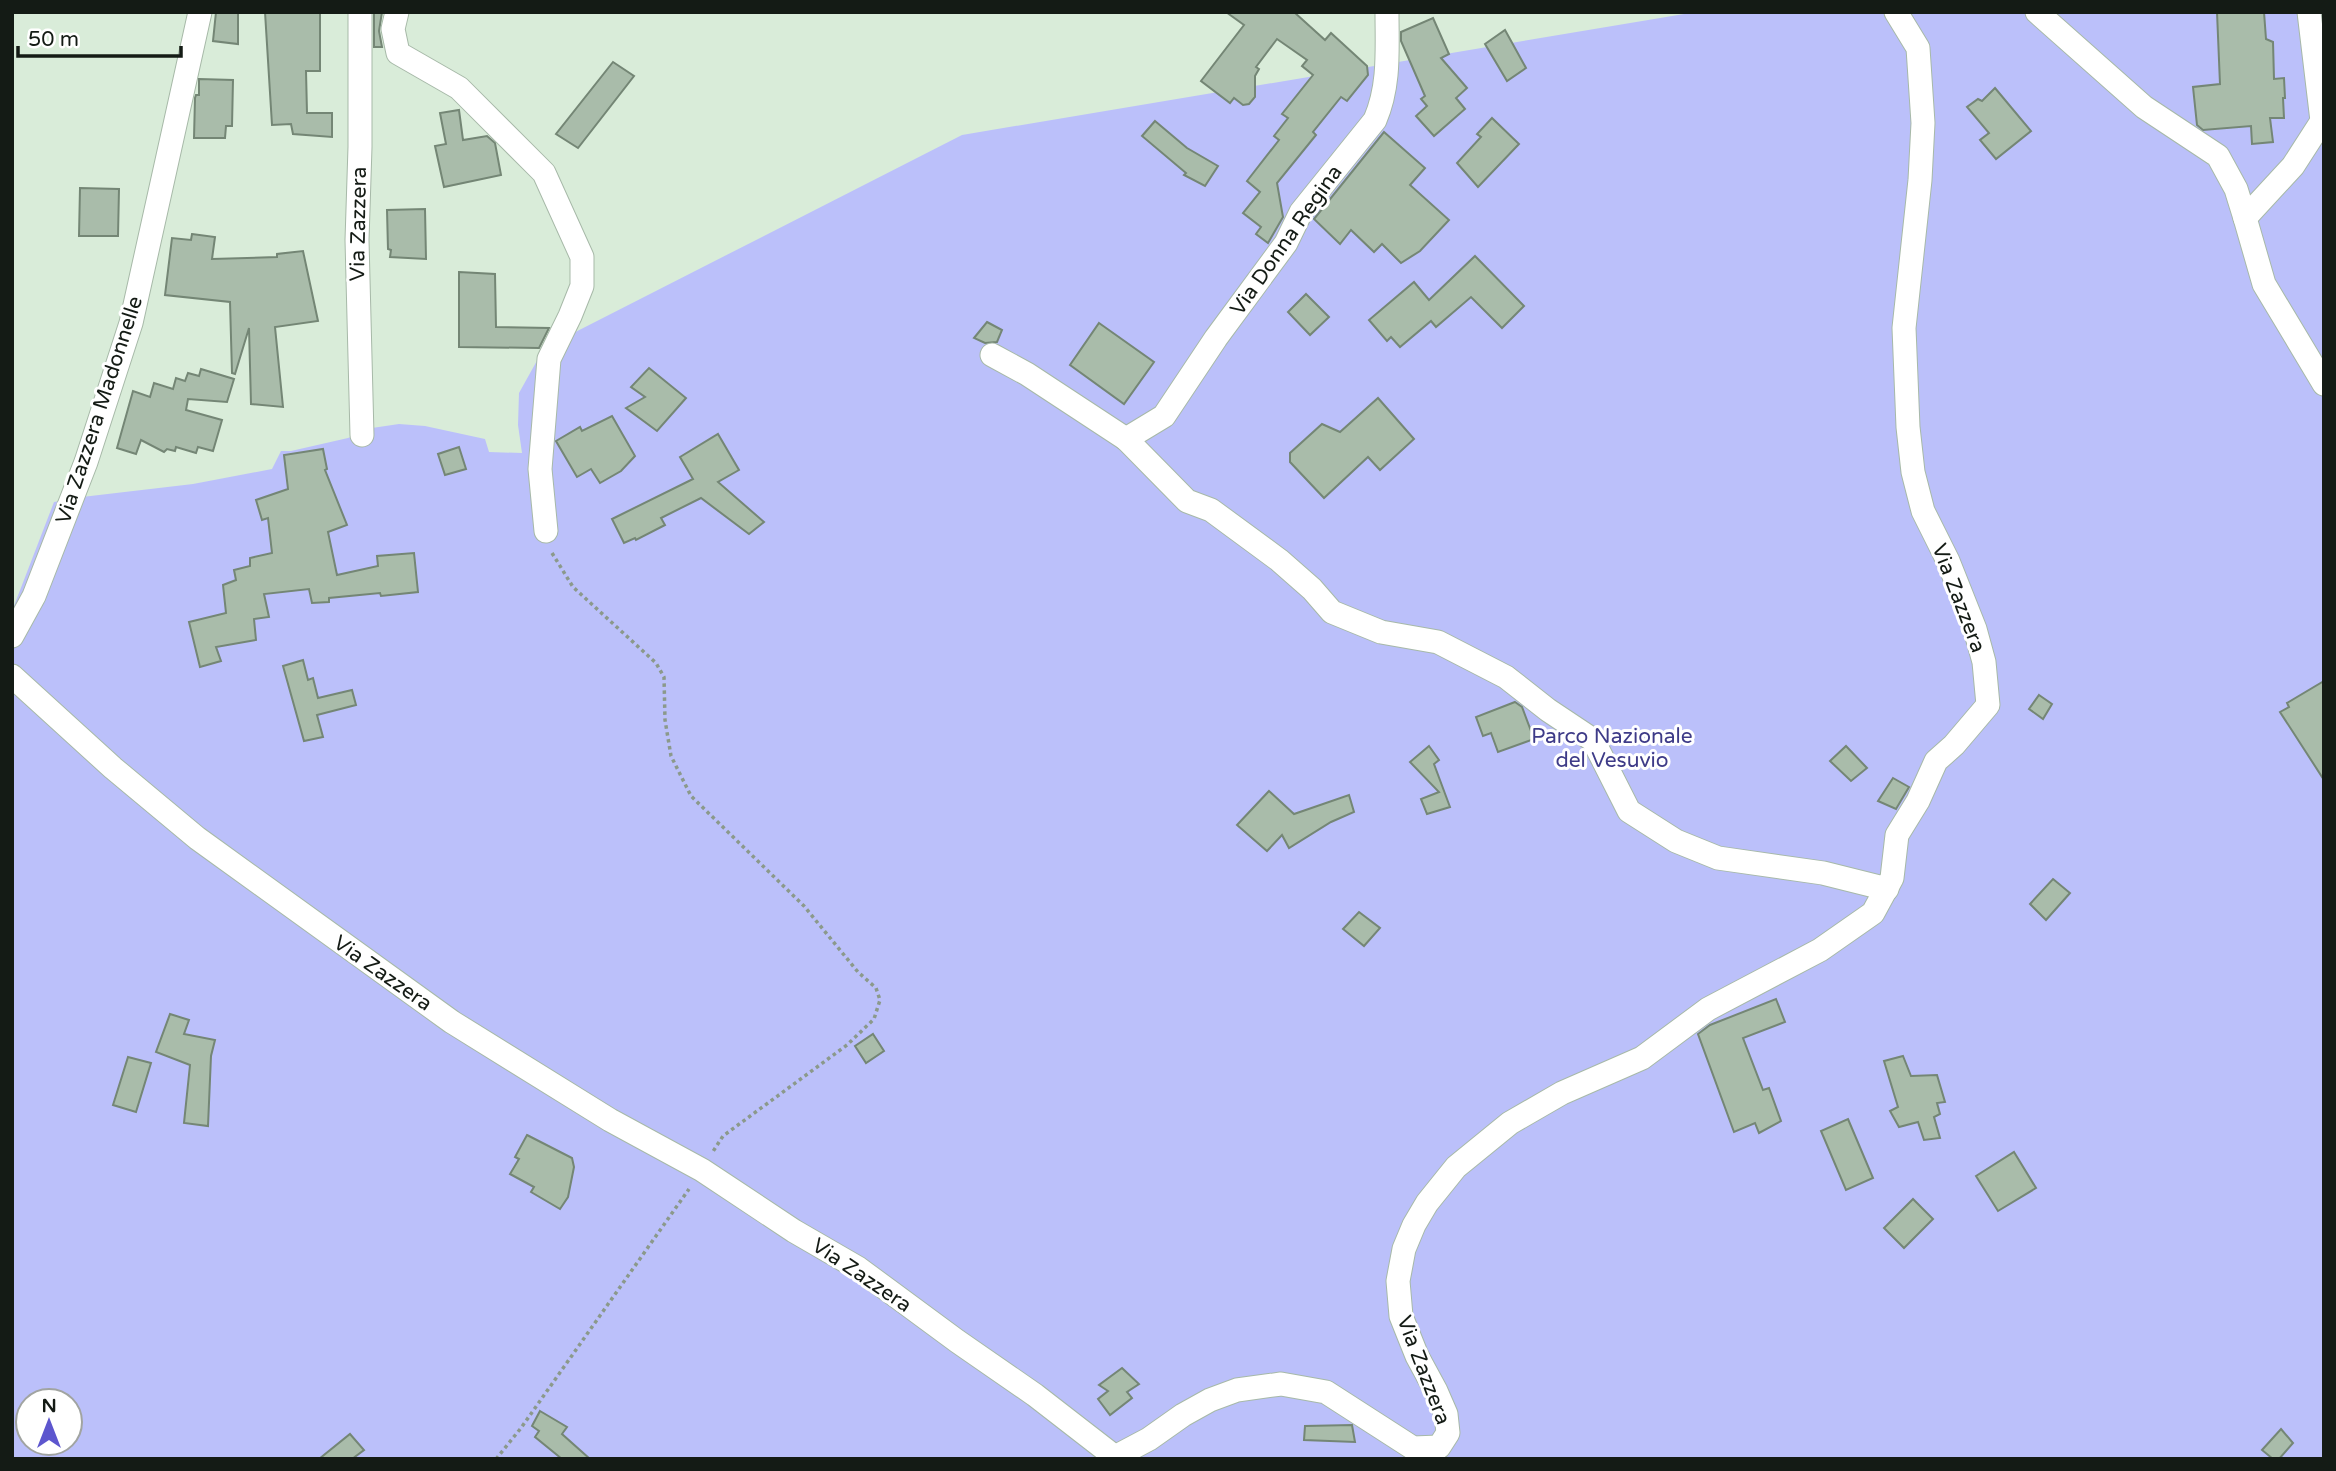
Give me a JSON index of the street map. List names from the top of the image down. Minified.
{"streets":{"street":["Via Zazzera","Via Donna Regina","Via Zazzera Madonnelle"]},"parks":["Parco Nazionale del Vesuvio"],"scale_bar":"50 m","north":"top"}
